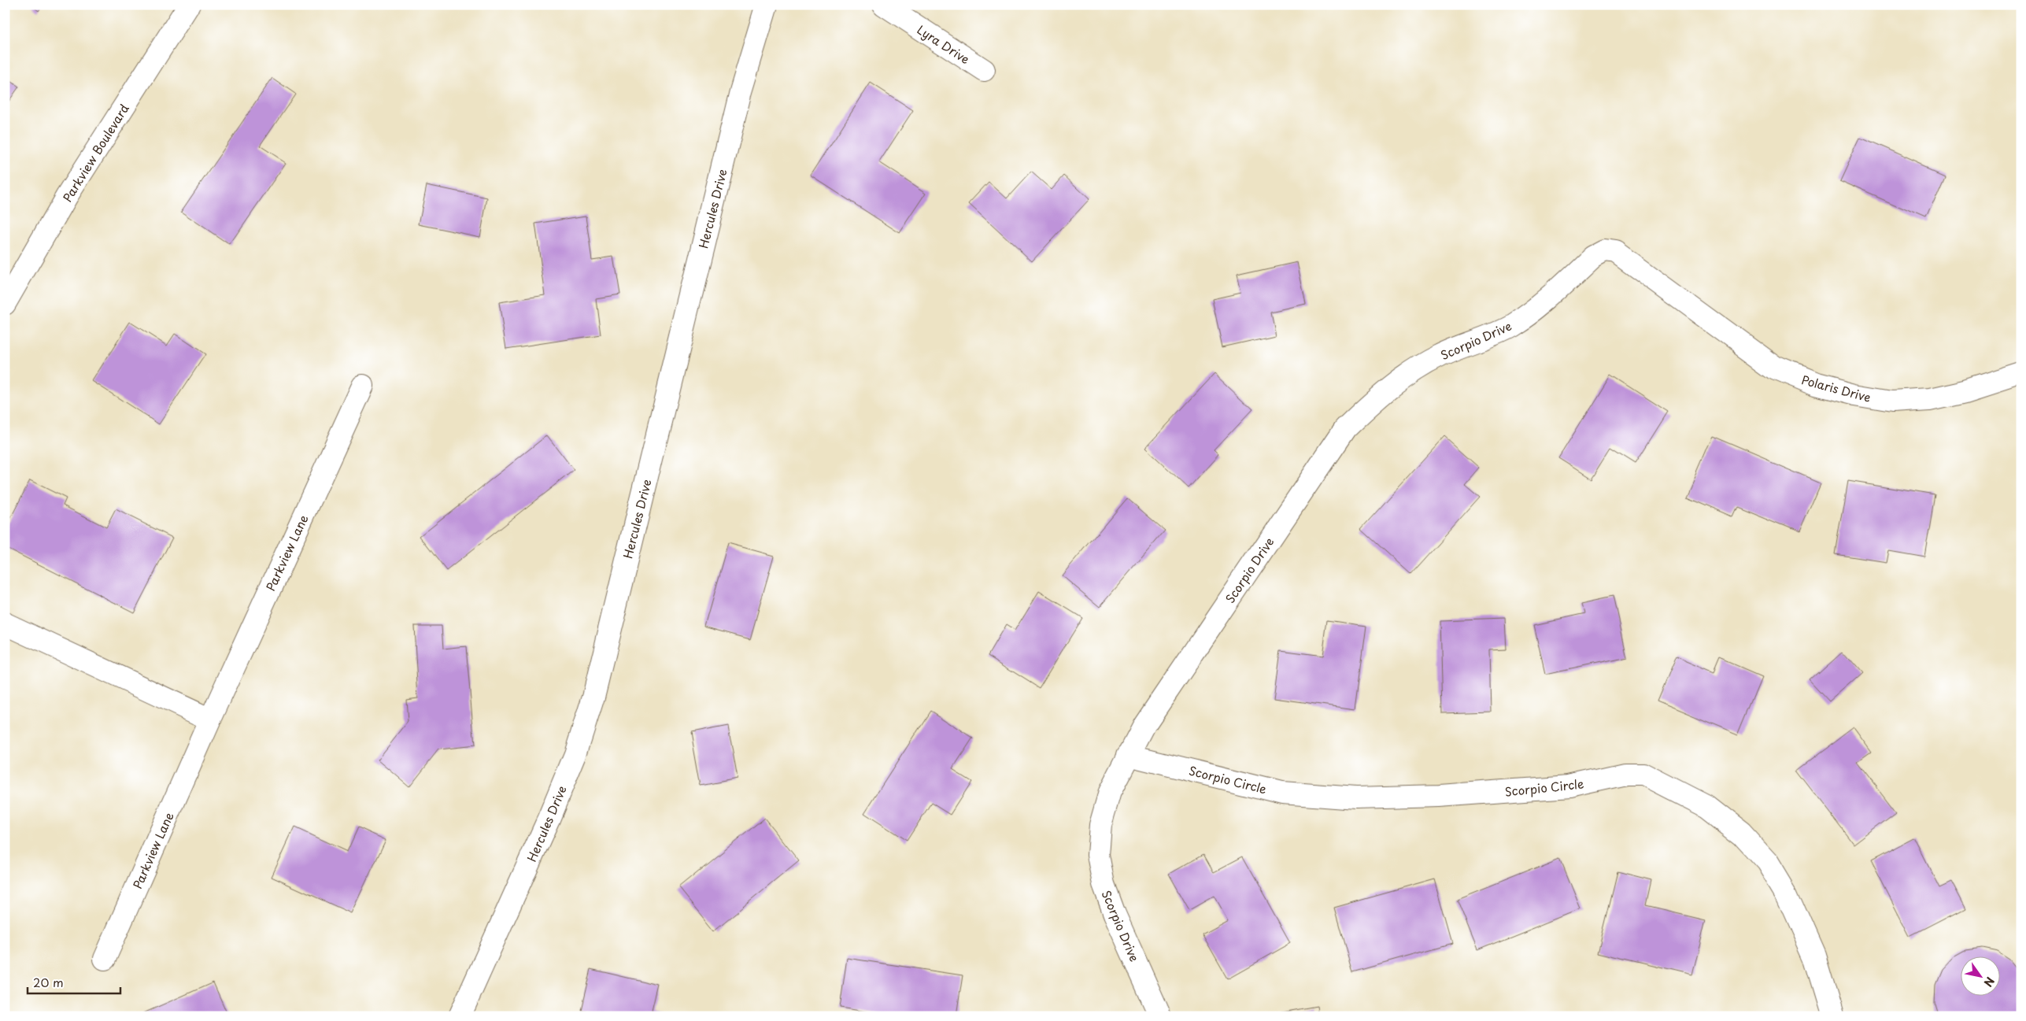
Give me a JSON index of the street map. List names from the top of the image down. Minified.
{"streets":{"street":["Lyra Drive","Parkview Boulevard","Hercules Drive","Scorpio Drive","Polaris Drive","Parkview Lane","Scorpio Circle"]},"crossings":[["Scorpio Drive","Polaris Drive"],["Scorpio Drive","Scorpio Circle"]],"scale_bar":"20 m","north":"bottom right"}
